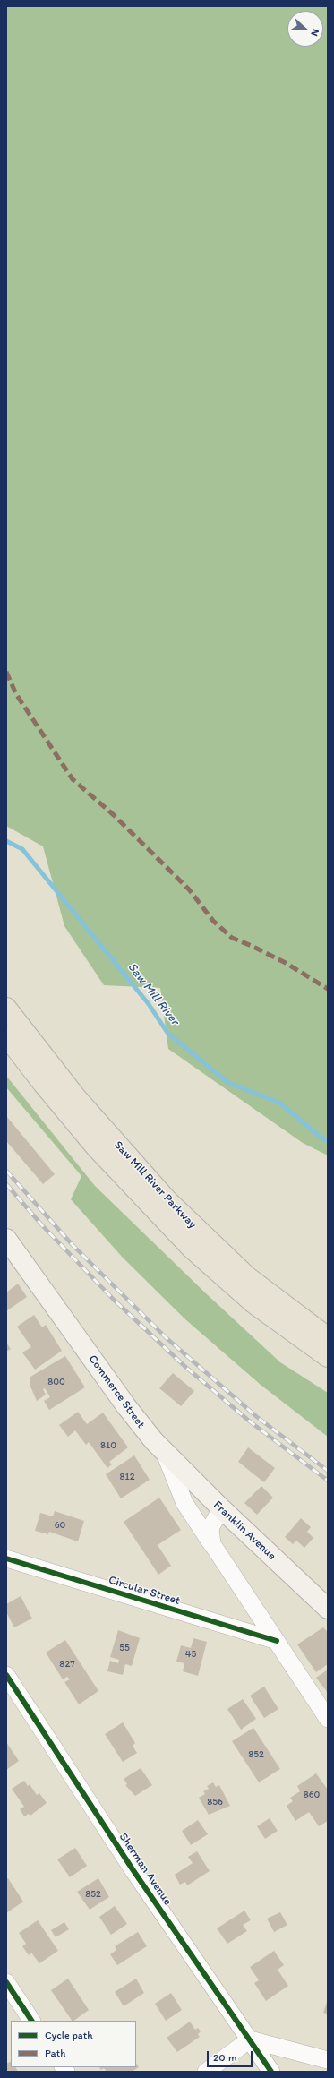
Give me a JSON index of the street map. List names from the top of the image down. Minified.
{"streets":{"highway":["Saw Mill River Parkway"],"main road":["Commerce Street","Franklin Avenue"],"street":["Circular Street","Sherman Avenue"]},"crossings":[["Commerce Street","Franklin Avenue"],["Commerce Street","Circular Street"]],"water":["Saw Mill River"],"house_numbers":["800","810","812","60","55","45","827","852","860","856","852"],"legend":["Cycle path","Path"],"scale_bar":"20 m","north":"right"}
